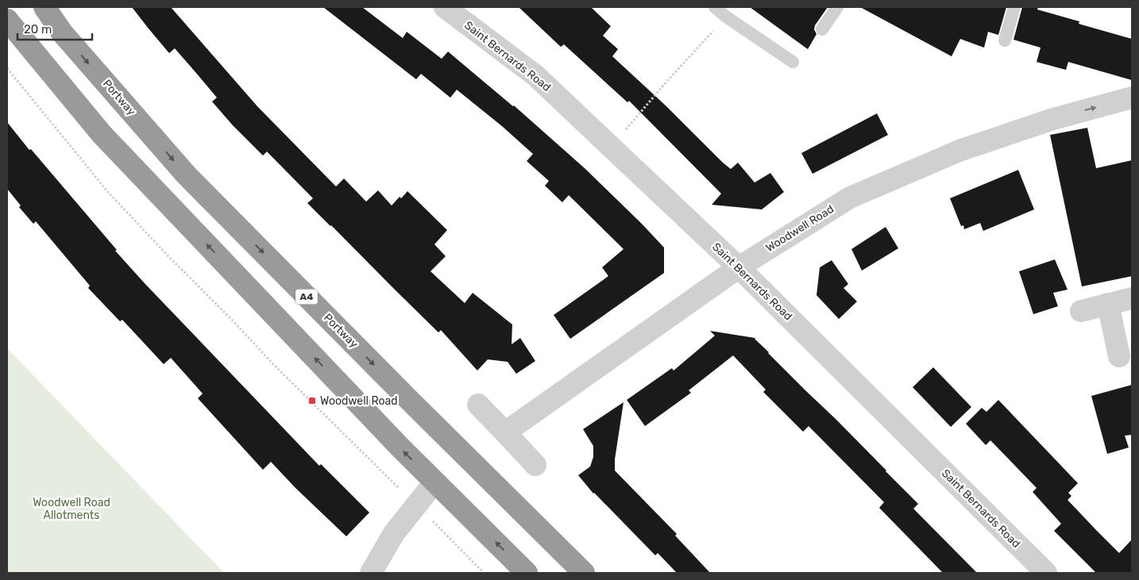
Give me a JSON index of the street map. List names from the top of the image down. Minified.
{"streets":{"highway":["Portway","A4"],"street":["Saint Bernards Road","Woodwell Road"]},"crossings":[["Saint Bernards Road","Woodwell Road"]],"one_way":["Woodwell Road"],"parks":["Woodwell Road Allotments"],"places":{"transit":["Woodwell Road"]},"scale_bar":"20 m"}
